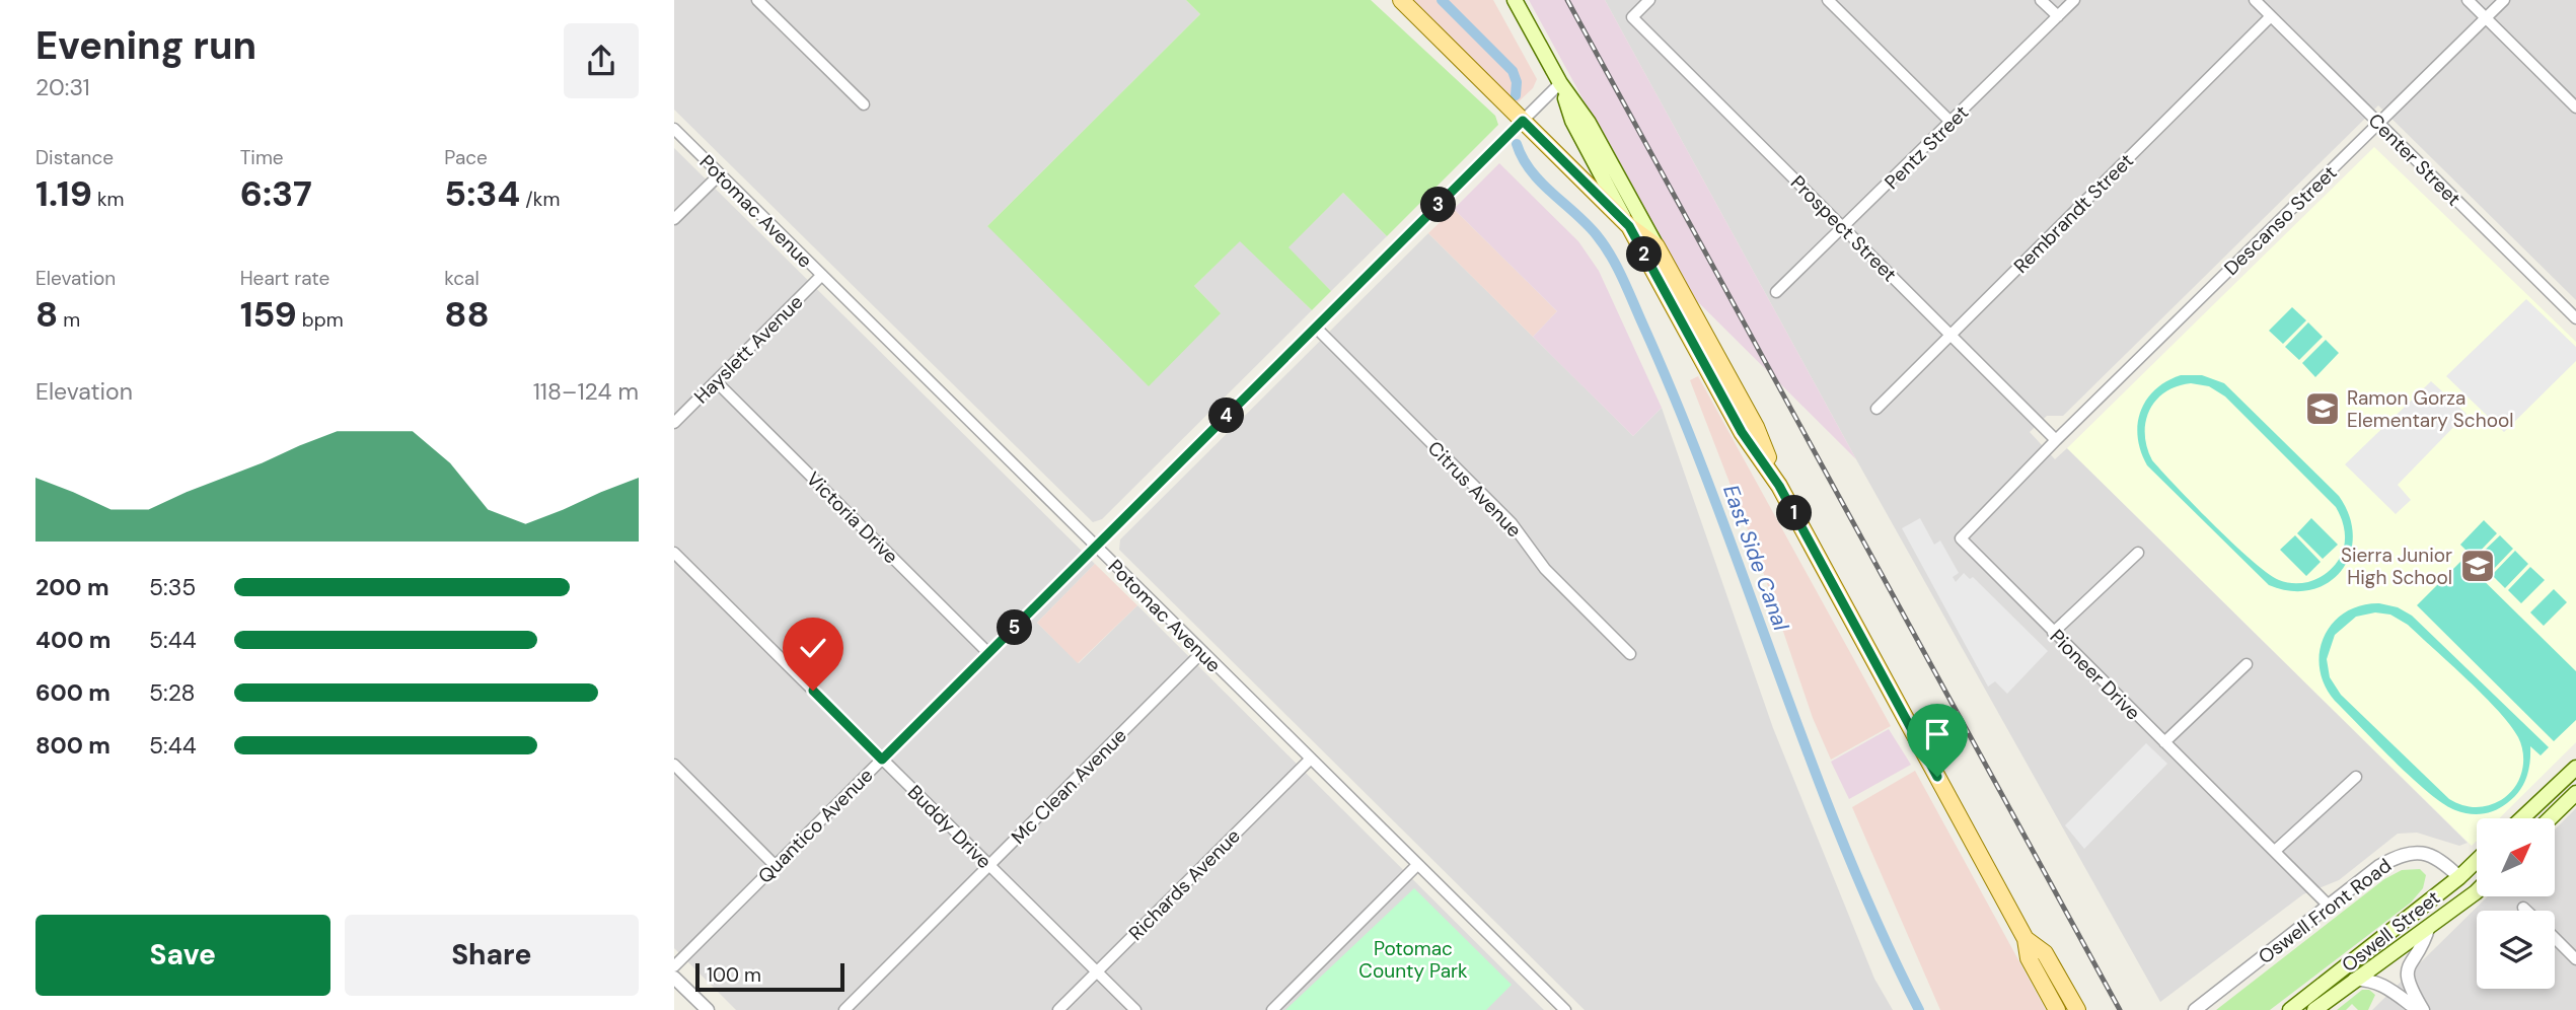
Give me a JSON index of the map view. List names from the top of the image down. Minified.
{"streets":{"main road":["Oswell Street"],"street":["Pentz Street","Center Street","Potomac Avenue","Rembrandt Street","Descanso Street","Prospect Street","Hayslett Avenue","Citrus Avenue","Victoria Drive","Pioneer Drive","Mc Clean Avenue","Quantico Avenue","Buddy Drive","Richards Avenue","Oswell Front Road"]},"crossings":[["Pentz Street","Prospect Street"],["Center Street","Rembrandt Street"],["Center Street","Descanso Street"],["Potomac Avenue","Hayslett Avenue"],["Potomac Avenue","Mc Clean Avenue"],["Potomac Avenue","Quantico Avenue"],["Potomac Avenue","Richards Avenue"],["Rembrandt Street","Prospect Street"],["Descanso Street","Prospect Street"],["Descanso Street","Pioneer Drive"],["Prospect Street","Pioneer Drive"],["Hayslett Avenue","Victoria Drive"],["Citrus Avenue","Quantico Avenue"],["Victoria Drive","Quantico Avenue"],["Pioneer Drive","Oswell Front Road"],["Mc Clean Avenue","Buddy Drive"],["Quantico Avenue","Buddy Drive"],["Buddy Drive","Richards Avenue"],["Oswell Front Road","Oswell Street"]],"water":["East Side Canal"],"parks":["Potomac County Park"],"places":{"school or university":["Ramon Gorza Elementary School","Sierra Junior High School"]},"scale_bar":"100 m","north":"top right","page":{"heading":["Evening run","20:31"],"stats":[["Distance","1.19 km"],["Time","6:37"],["Pace","5:34 /km"],["Elevation","8 m"],["Heart rate","159 bpm"],["kcal","88"]],"pins":["3","2","4","1","5"],"chart":["Elevation","118–124 m"],"list":[{"name":"200 m","note":"5:35"},{"name":"400 m","note":"5:44"},{"name":"600 m","note":"5:28"},{"name":"800 m","note":"5:44"}],"buttons":["Save","Share"],"scale":"100 m"}}
